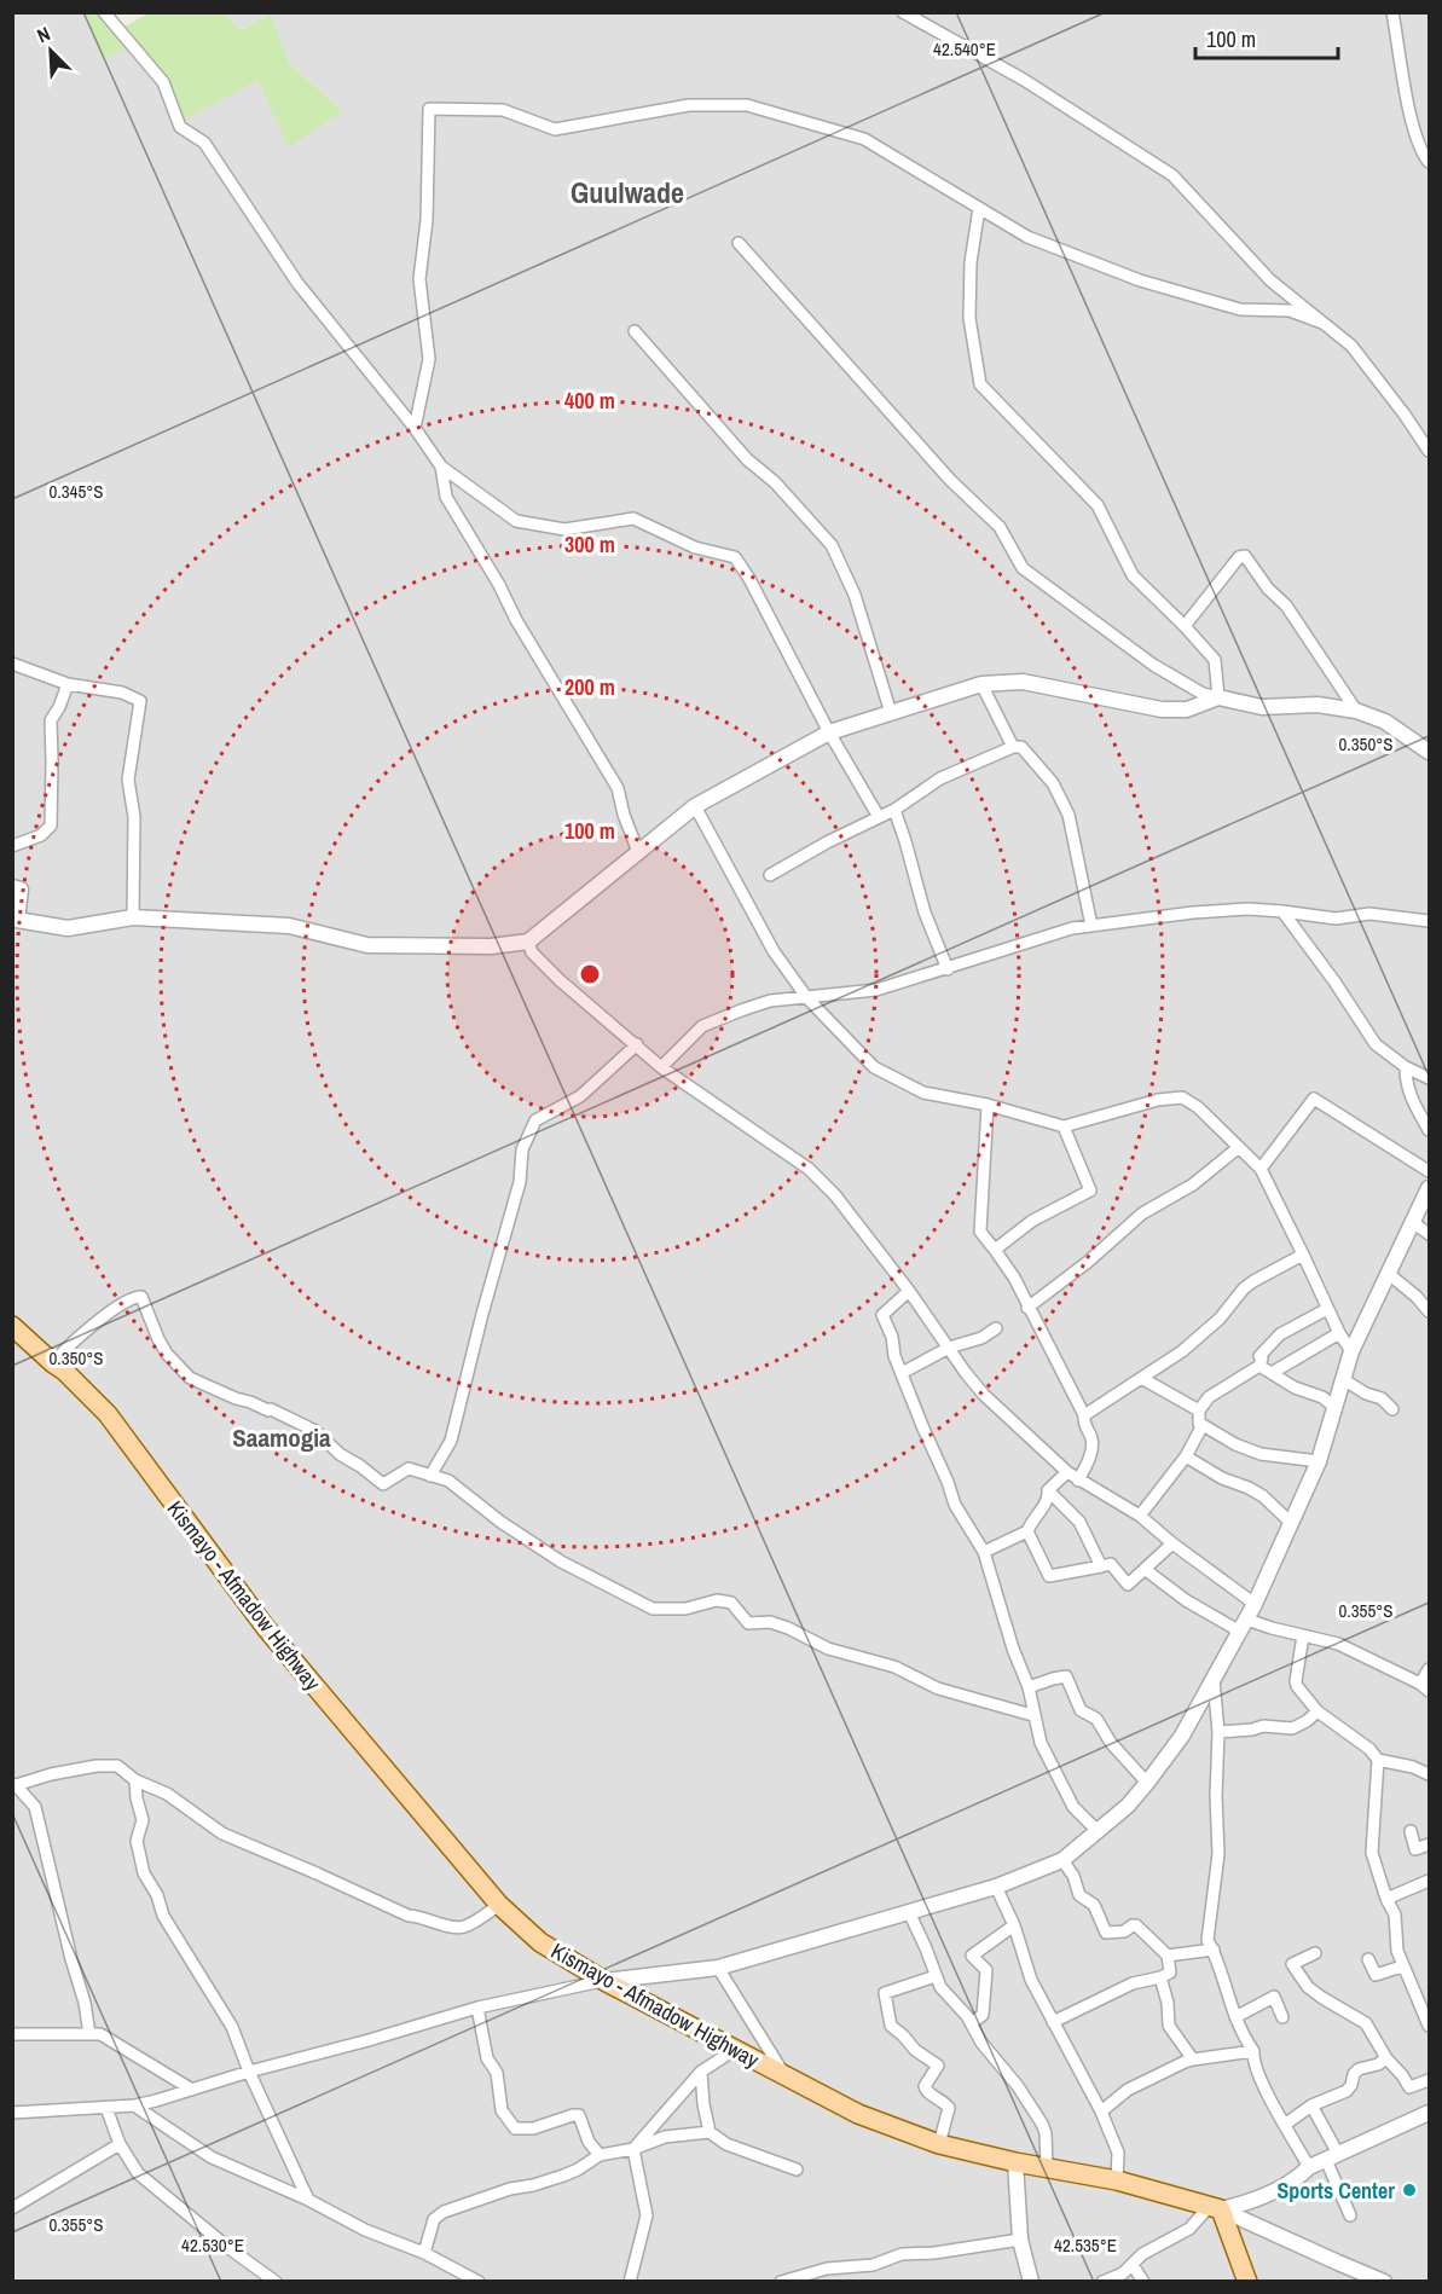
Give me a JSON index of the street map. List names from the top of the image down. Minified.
{"streets":{"main road":["Kismayo - Afmadow Highway"]},"districts":["Guulwade","Saamogia"],"places":["Sports Center"],"scale_bar":"100 m","north":"top left","coordinates":["42.540°E","0.345°S","0.350°S","0.355°S","42.530°E","42.535°E"],"rings":["400 m","300 m","200 m","100 m"]}
